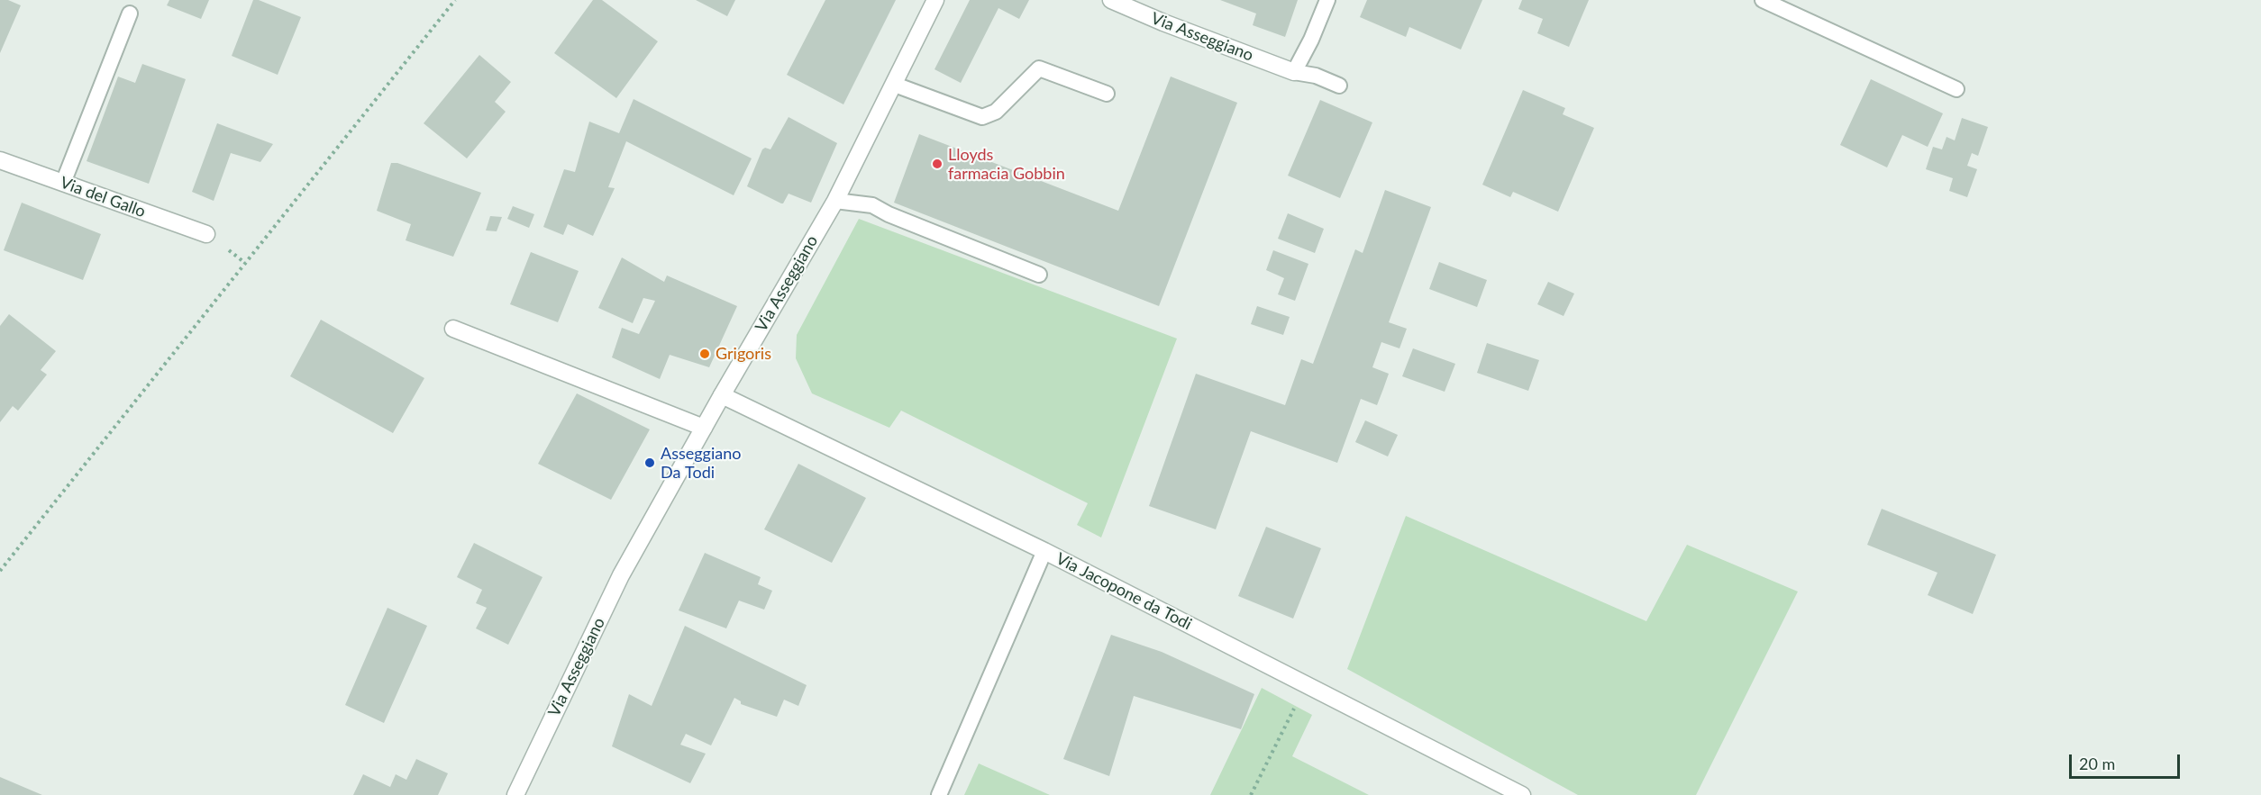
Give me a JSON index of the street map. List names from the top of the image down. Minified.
{"streets":{"street":["Via Asseggiano","Via del Gallo","Via Jacopone da Todi"]},"crossings":[["Via Asseggiano","Via Jacopone da Todi"]],"places":["Lloyds farmacia Gobbin","Grigoris","Asseggiano Da Todi"],"scale_bar":"20 m"}
